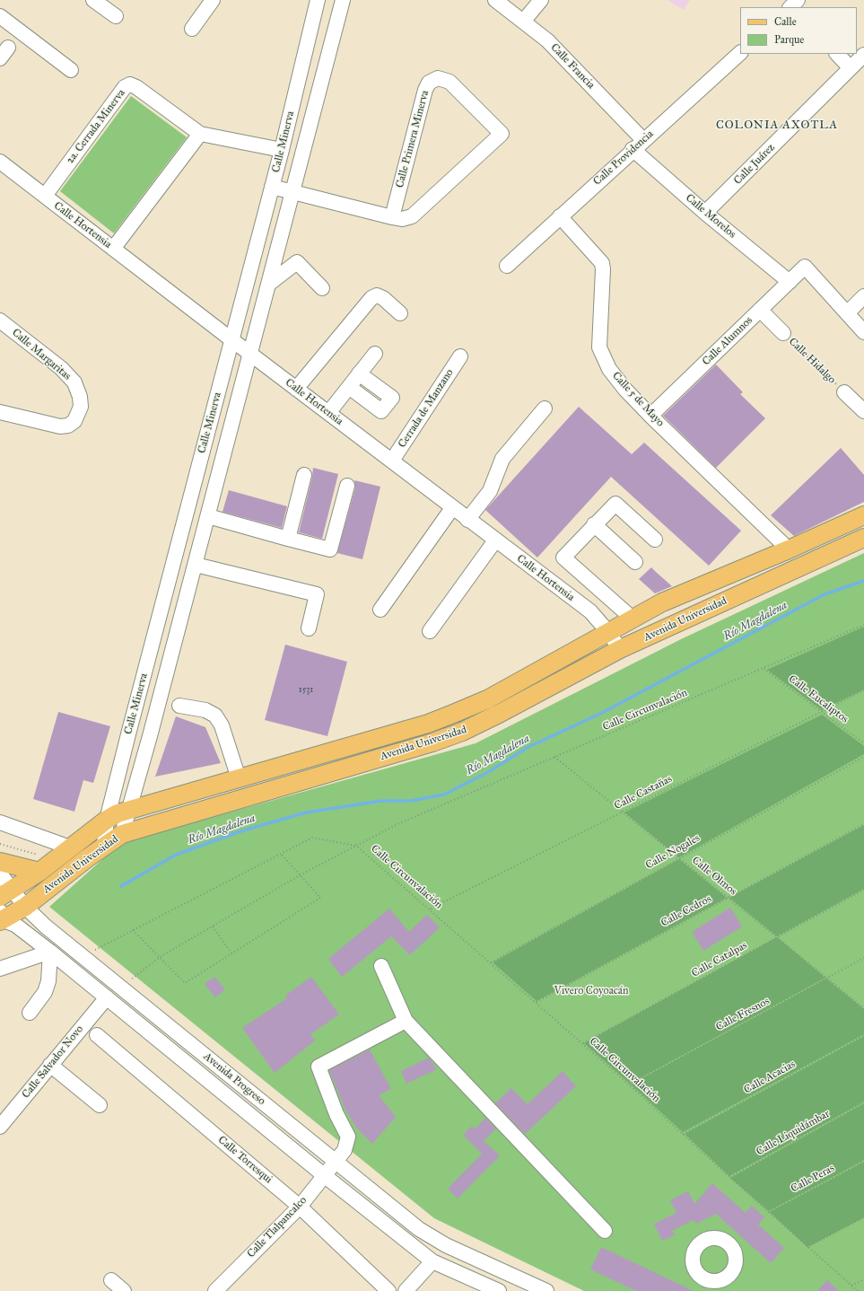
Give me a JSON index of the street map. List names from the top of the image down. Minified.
{"streets":{"main road":["Avenida Universidad"],"street":["Calle Francia","2a. Cerrada Minerva","Calle Primera Minerva","Calle Minerva","Calle Providencia","Calle Juárez","Calle Morelos","Calle Hortensia","Calle Alumnos","Calle Margaritas","Calle Hidalgo","Calle 5 de Mayo","Cerrada de Manzano","Calle Salvador Novo","Avenida Progreso","Calle Torresqui","Calle Tlalpancalco"],"path":["Calle Eucaliptos","Calle Circunvalación","Calle Castañas","Calle Nogales","Calle Olmos","Calle Cedros","Calle Catalpas","Calle Fresnos","Calle Acacias","Calle Liquidámbar","Calle Peras"]},"crossings":[["Calle Francia","Calle Providencia"],["Calle Francia","Calle Morelos"],["2a. Cerrada Minerva","Calle Minerva"],["2a. Cerrada Minerva","Calle Hortensia"],["Calle Primera Minerva","Calle Minerva"],["Calle Minerva","Calle Hortensia"],["Calle Minerva","Avenida Universidad"],["Calle Providencia","Calle Morelos"],["Calle Providencia","Calle 5 de Mayo"],["Calle Juárez","Calle Morelos"],["Calle Morelos","Calle Alumnos"],["Calle Hortensia","Cerrada de Manzano"],["Calle Hortensia","Avenida Universidad"],["Calle Alumnos","Calle Hidalgo"],["Calle Alumnos","Calle 5 de Mayo"],["Calle 5 de Mayo","Avenida Universidad"],["Avenida Universidad","Avenida Progreso"],["Calle Eucaliptos","Calle Circunvalación"],["Calle Eucaliptos","Calle Castañas"],["Calle Circunvalación","Calle Castañas"],["Calle Circunvalación","Calle Nogales"],["Calle Circunvalación","Calle Olmos"],["Calle Circunvalación","Calle Cedros"],["Calle Circunvalación","Calle Catalpas"],["Calle Circunvalación","Calle Fresnos"],["Calle Circunvalación","Calle Acacias"],["Calle Circunvalación","Calle Liquidámbar"],["Calle Circunvalación","Calle Peras"],["Calle Castañas","Calle Olmos"],["Calle Nogales","Calle Olmos"],["Calle Olmos","Calle Cedros"],["Calle Olmos","Calle Catalpas"],["Calle Olmos","Calle Fresnos"],["Calle Salvador Novo","Avenida Progreso"],["Avenida Progreso","Calle Tlalpancalco"],["Calle Torresqui","Calle Tlalpancalco"]],"districts":["COLONIA AXOTLA"],"water":["Río Magdalena"],"parks":["Vivero Coyoacán"],"house_numbers":["1531"],"legend":["Calle","Parque"]}
